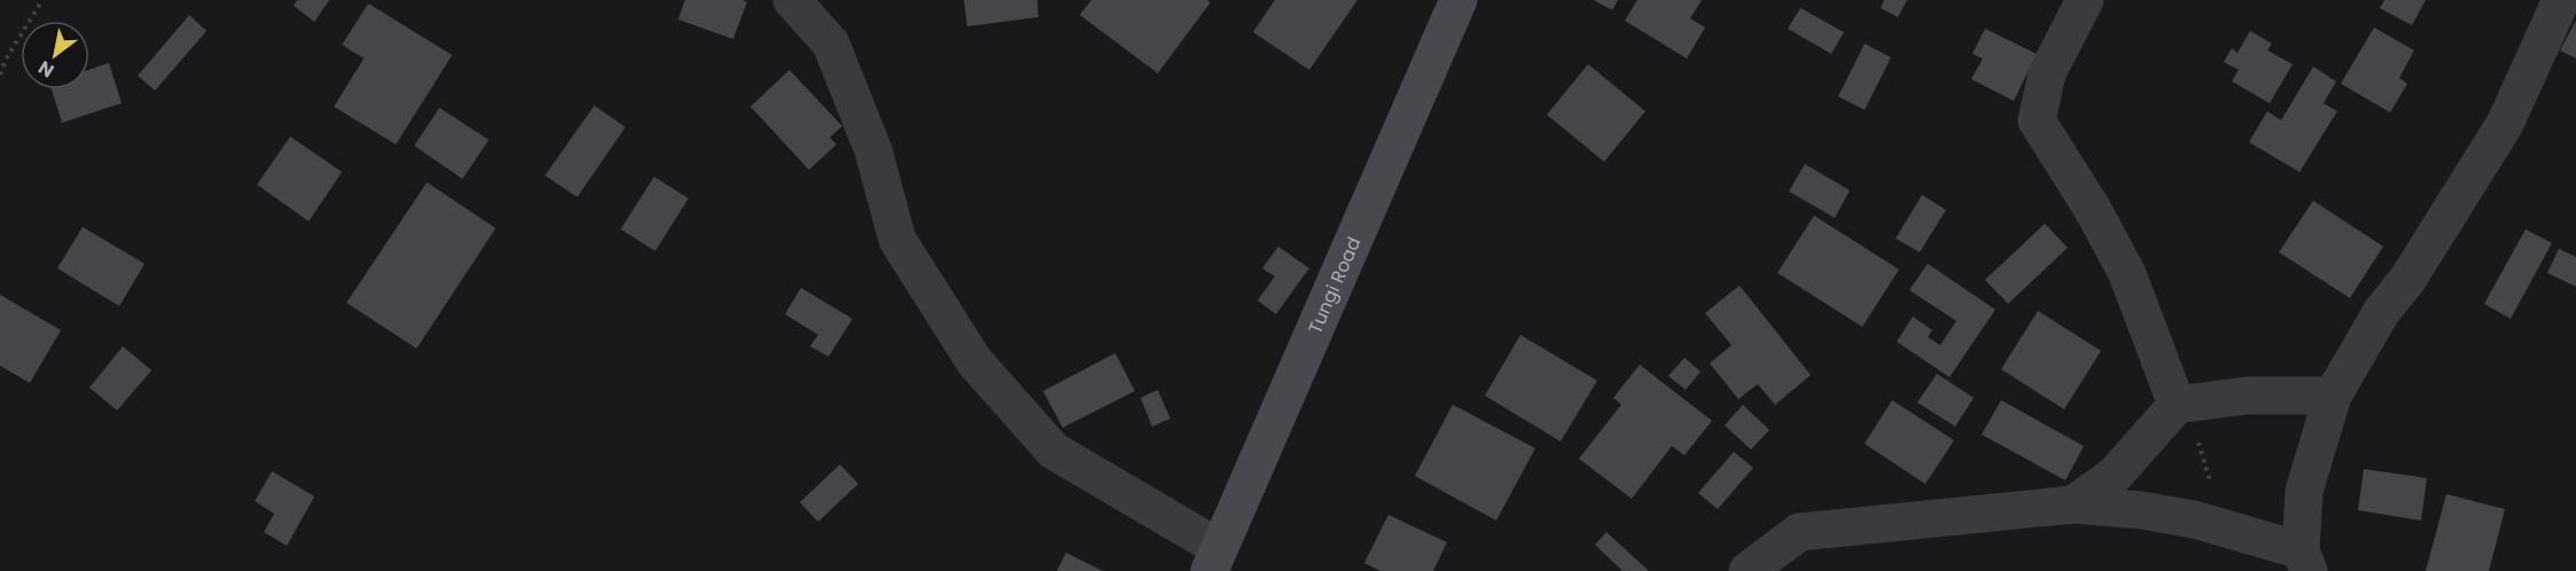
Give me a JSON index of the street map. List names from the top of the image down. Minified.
{"streets":{"main road":["Tungi Road"]},"north":"bottom left"}
